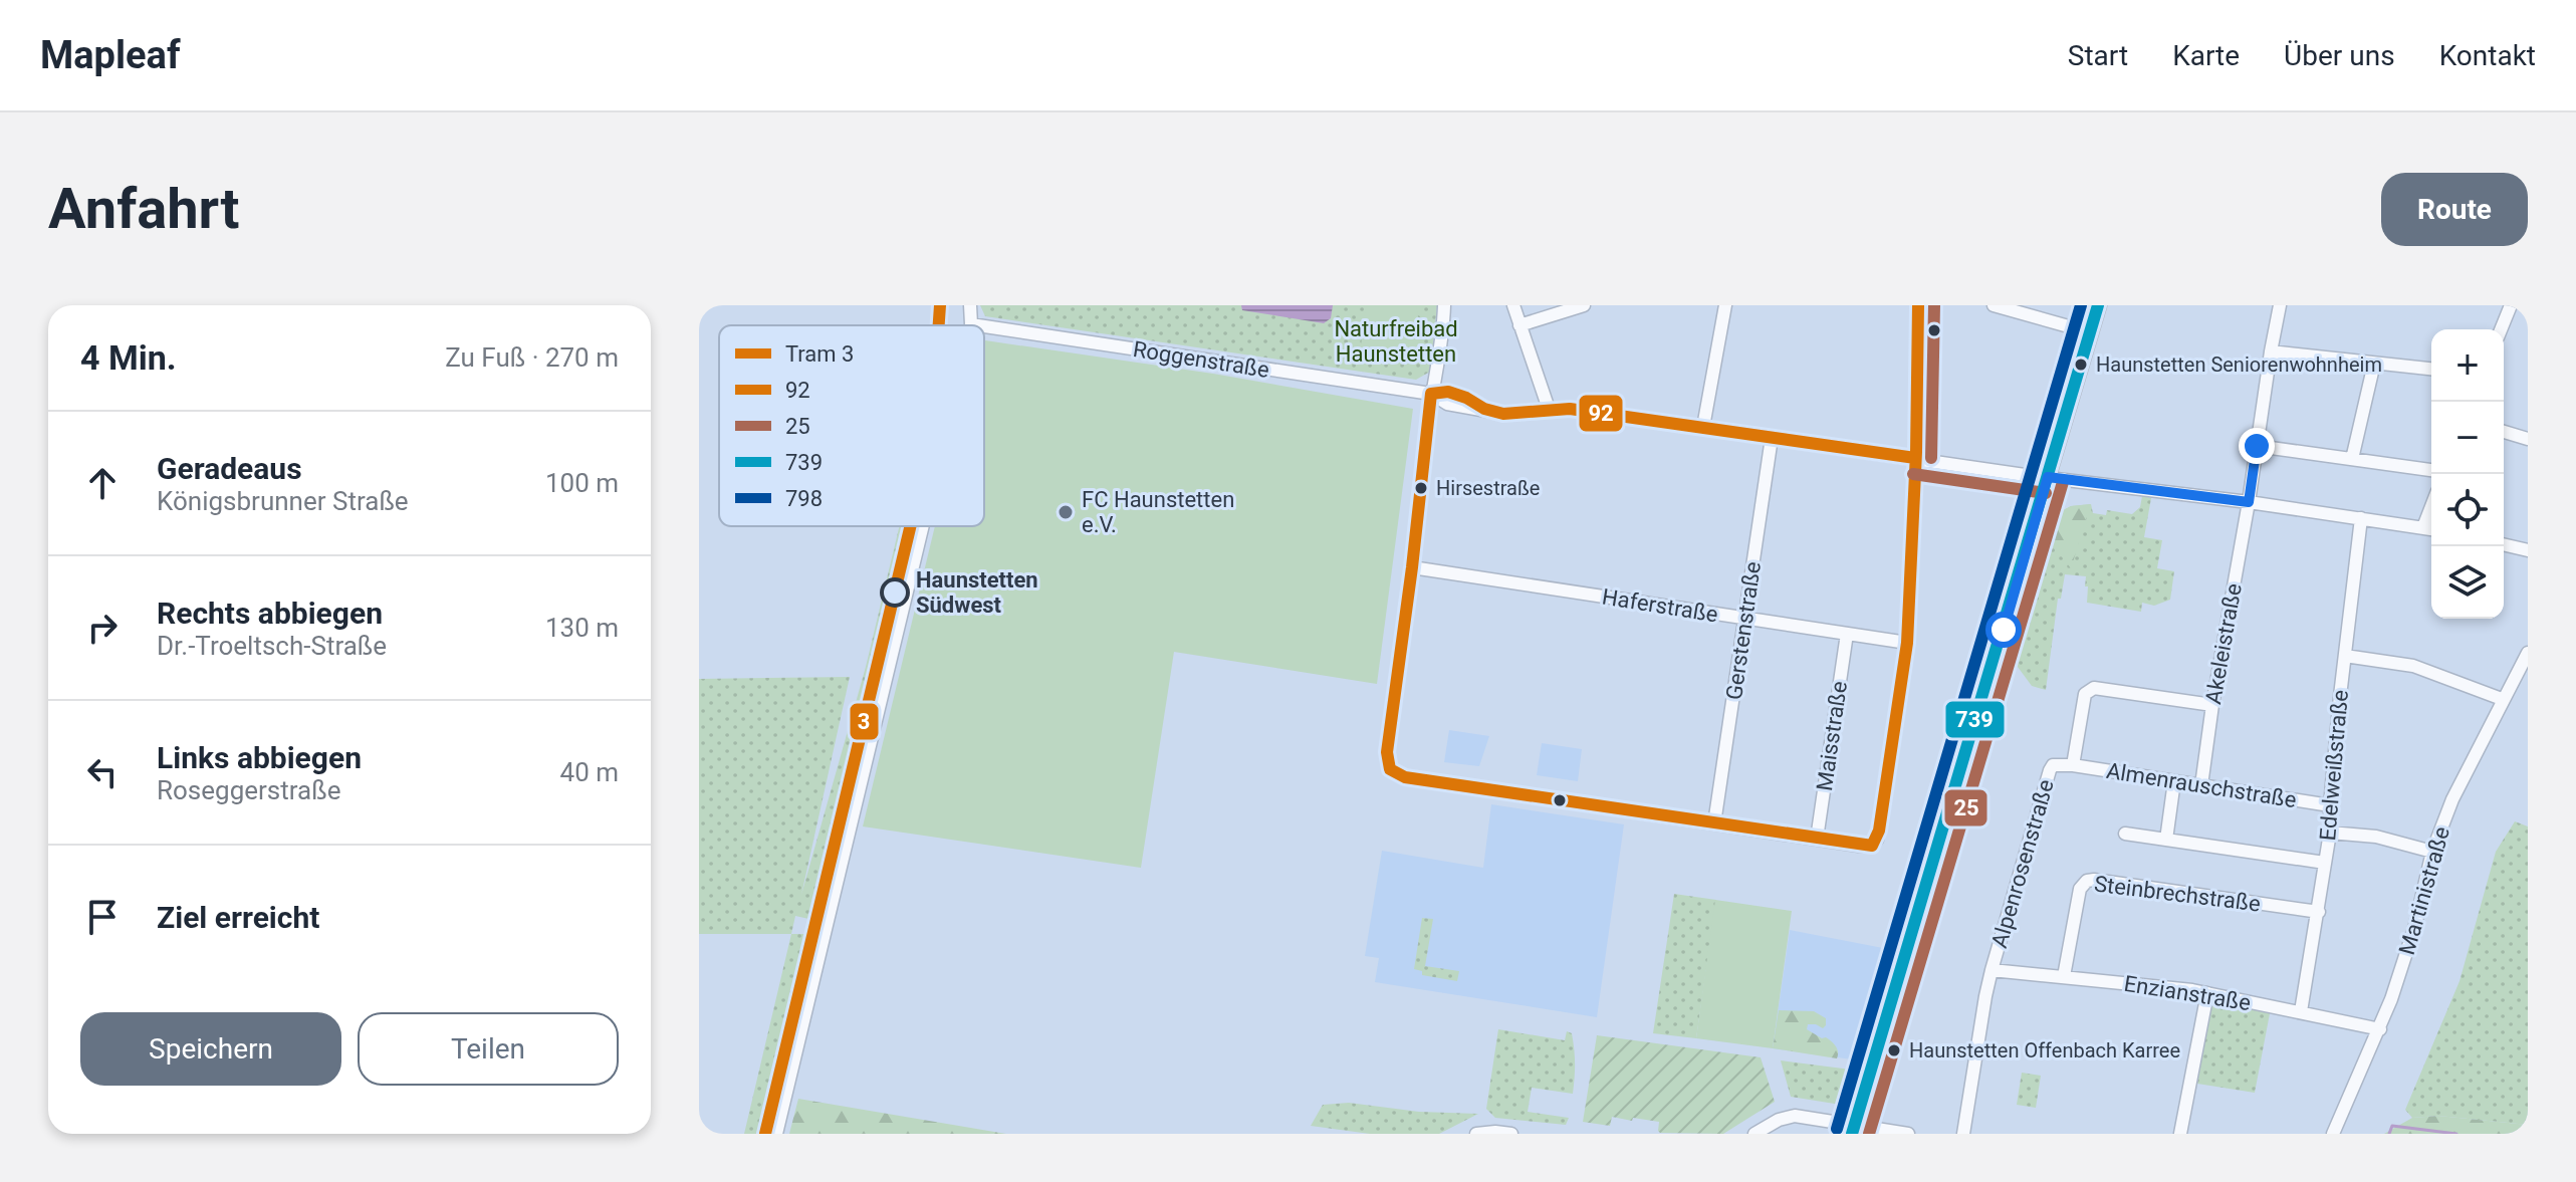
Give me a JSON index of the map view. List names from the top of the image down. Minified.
{"streets":{"street":["Roggenstraße","Haferstraße","Gerstenstraße","Akeleistraße","Maisstraße","Edelweißstraße","Almenrauschstraße","Alpenrosenstraße","Martinistraße","Steinbrechstraße","Enzianstraße"]},"crossings":[["Roggenstraße","Gerstenstraße"],["Roggenstraße","Akeleistraße"],["Roggenstraße","Edelweißstraße"],["Haferstraße","Gerstenstraße"],["Haferstraße","Maisstraße"],["Akeleistraße","Almenrauschstraße"],["Akeleistraße","Alpenrosenstraße"],["Edelweißstraße","Almenrauschstraße"],["Edelweißstraße","Steinbrechstraße"],["Edelweißstraße","Enzianstraße"],["Almenrauschstraße","Alpenrosenstraße"],["Alpenrosenstraße","Enzianstraße"],["Martinistraße","Enzianstraße"],["Steinbrechstraße","Enzianstraße"]],"parks":["Naturfreibad Haunstetten"],"places":["Haunstetten Seniorenwohnheim","Hirsestraße","FC Haunstetten e.V.","Haunstetten Südwest","Haunstetten Offenbach Karree"],"lines":["tram line 3","transit line 92","transit line 25","transit line 739","transit line 798"],"legend":["Tram 3","92","25","739","798"],"page":{"header":"Mapleaf","nav":["Start","Karte","Über uns","Kontakt"],"buttons":["Route",["Speichern","Teilen"]],"title":"Anfahrt","heading":["4 Min.","Zu Fuß · 270 m"],"map_buttons":["+","−"],"list":[["Geradeaus","Königsbrunner Straße","100 m"],["Rechts abbiegen","Dr.-Troeltsch-Straße","130 m"],["Links abbiegen","Roseggerstraße","40 m"],"Ziel erreicht"]}}
